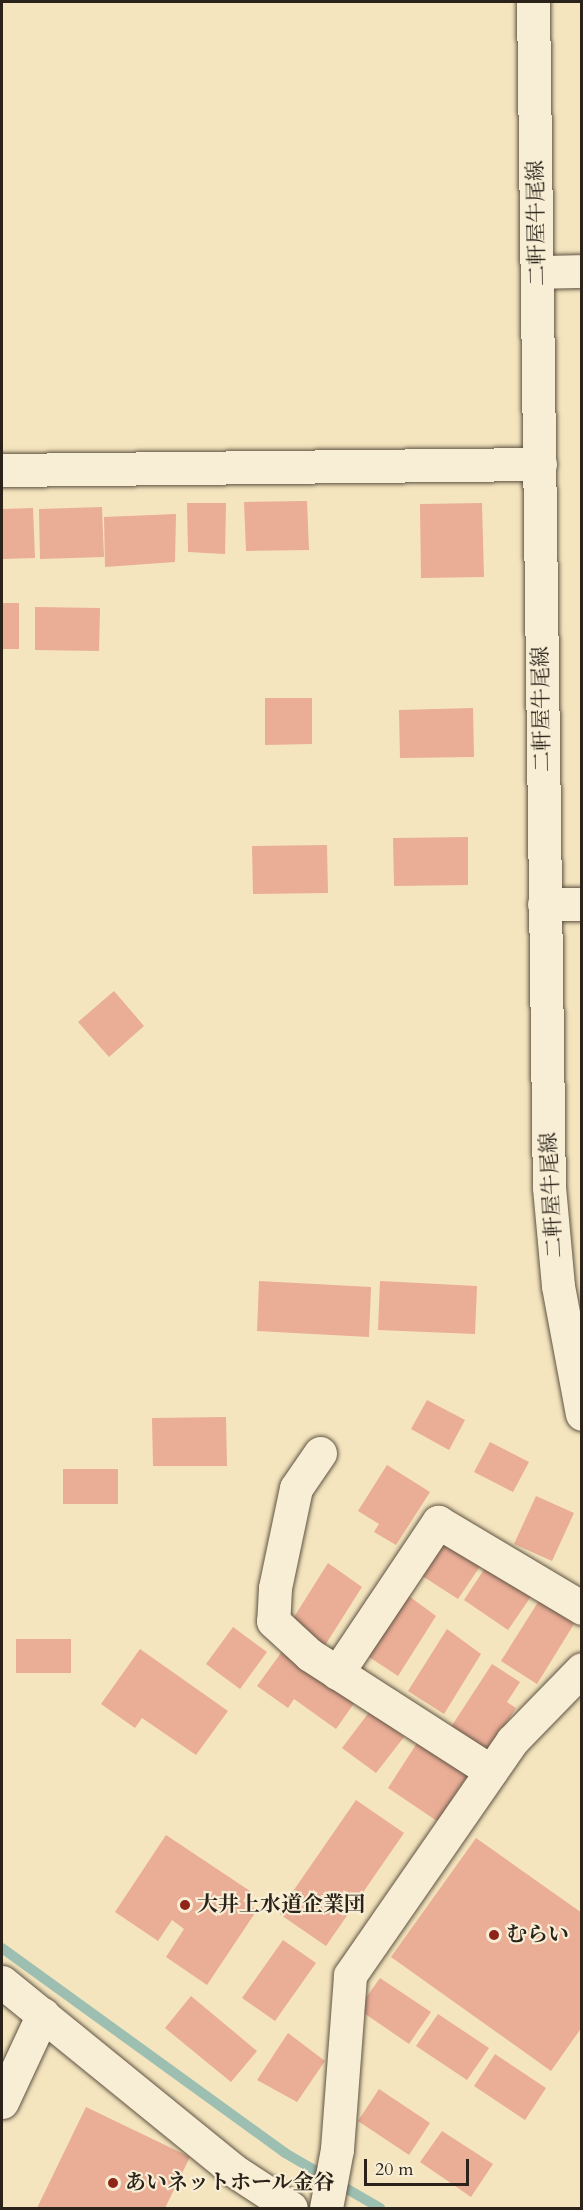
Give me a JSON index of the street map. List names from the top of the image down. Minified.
{"streets":{"street":["二軒屋牛尾線"]},"places":["大井上水道企業団","むらい","あいネットホール金谷"],"scale_bar":"20 m"}
